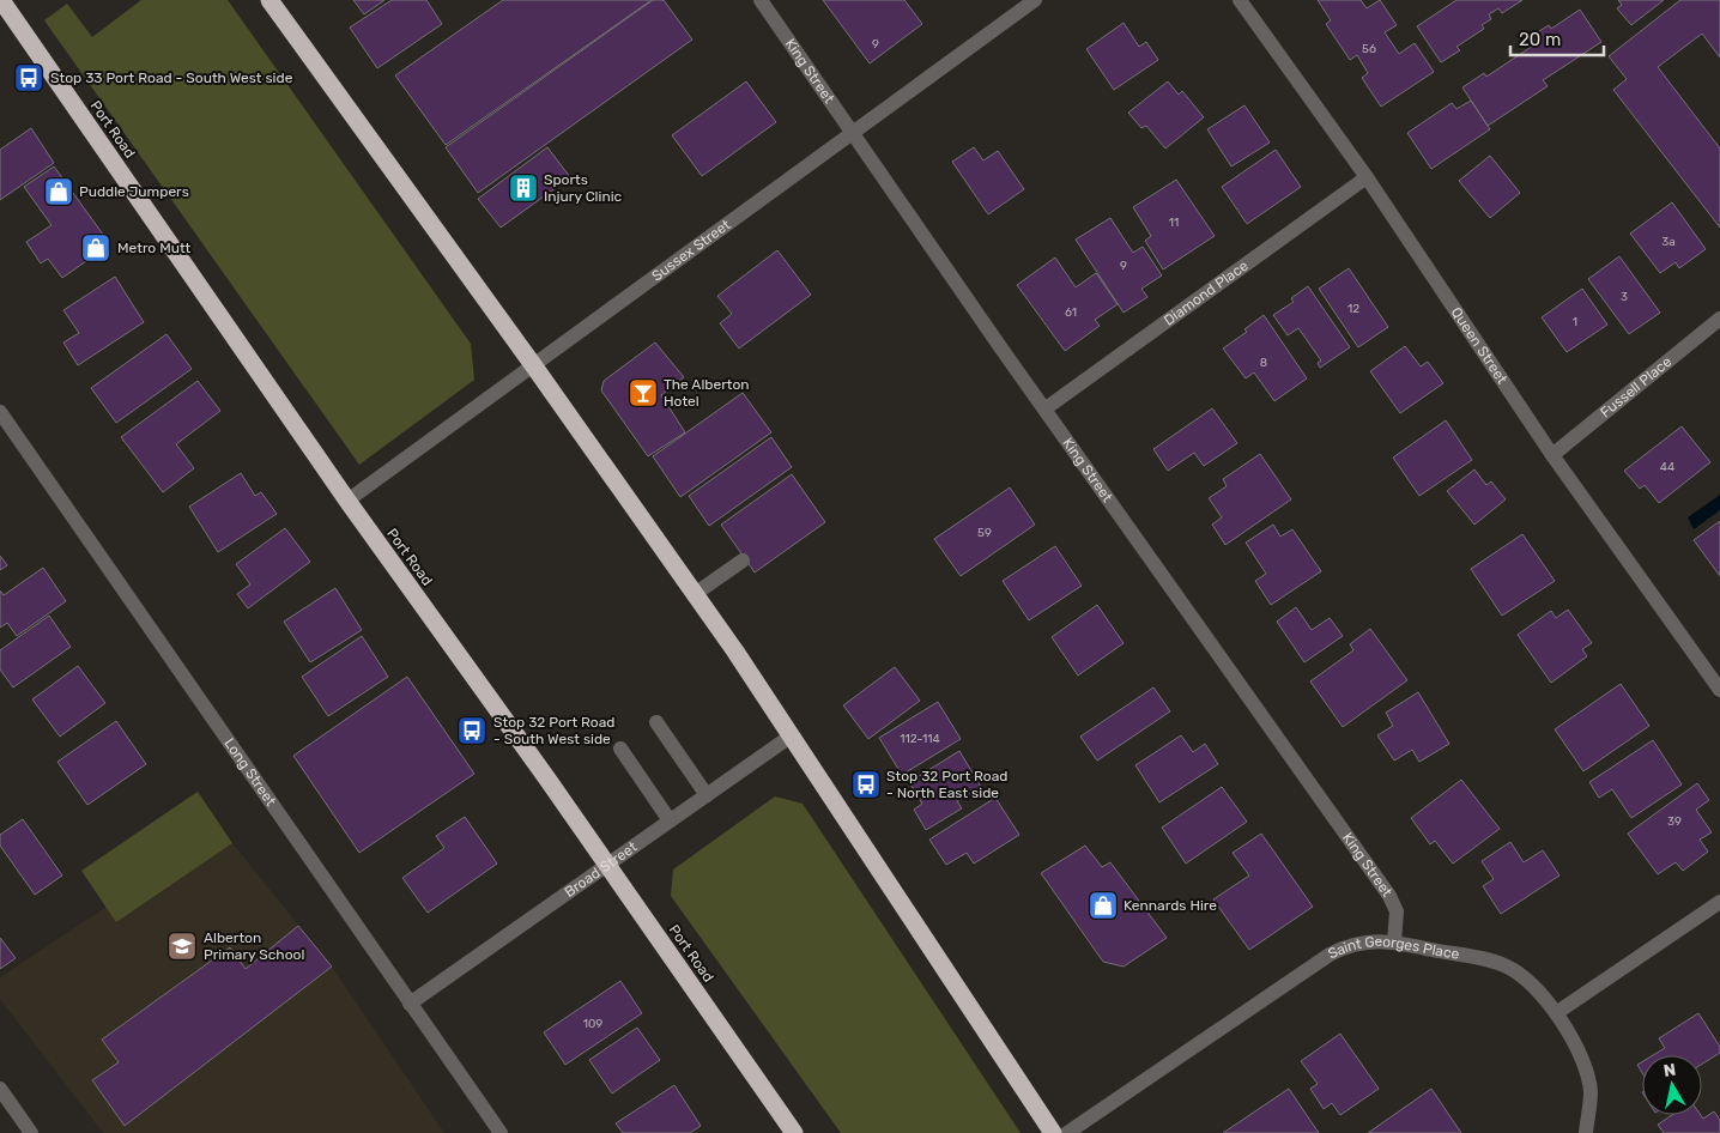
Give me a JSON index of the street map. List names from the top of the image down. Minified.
{"streets":{"highway":["Port Road"],"street":["King Street","Sussex Street","Diamond Place","Queen Street","Fussell Place","Long Street","Broad Street","Saint Georges Place"]},"crossings":[["King Street","Sussex Street"],["King Street","Diamond Place"],["King Street","Saint Georges Place"],["Port Road","Sussex Street"],["Port Road","Broad Street"],["Diamond Place","Queen Street"],["Queen Street","Fussell Place"],["Long Street","Broad Street"]],"places":{"bus stop":["Stop 33 Port Road - South West side","Stop 32 Port Road - South West side","Stop 32 Port Road - North East side"],"building":["Sports Injury Clinic"],"shop":["Puddle Jumpers","Metro Mutt","Kennards Hire"],"bar":["The Alberton Hotel"],"school or university":["Alberton Primary School"]},"house_numbers":["9","56","11","3a","9","3","12","61","1","8","44","59","112-114","39","109"],"scale_bar":"20 m","north":"top"}
